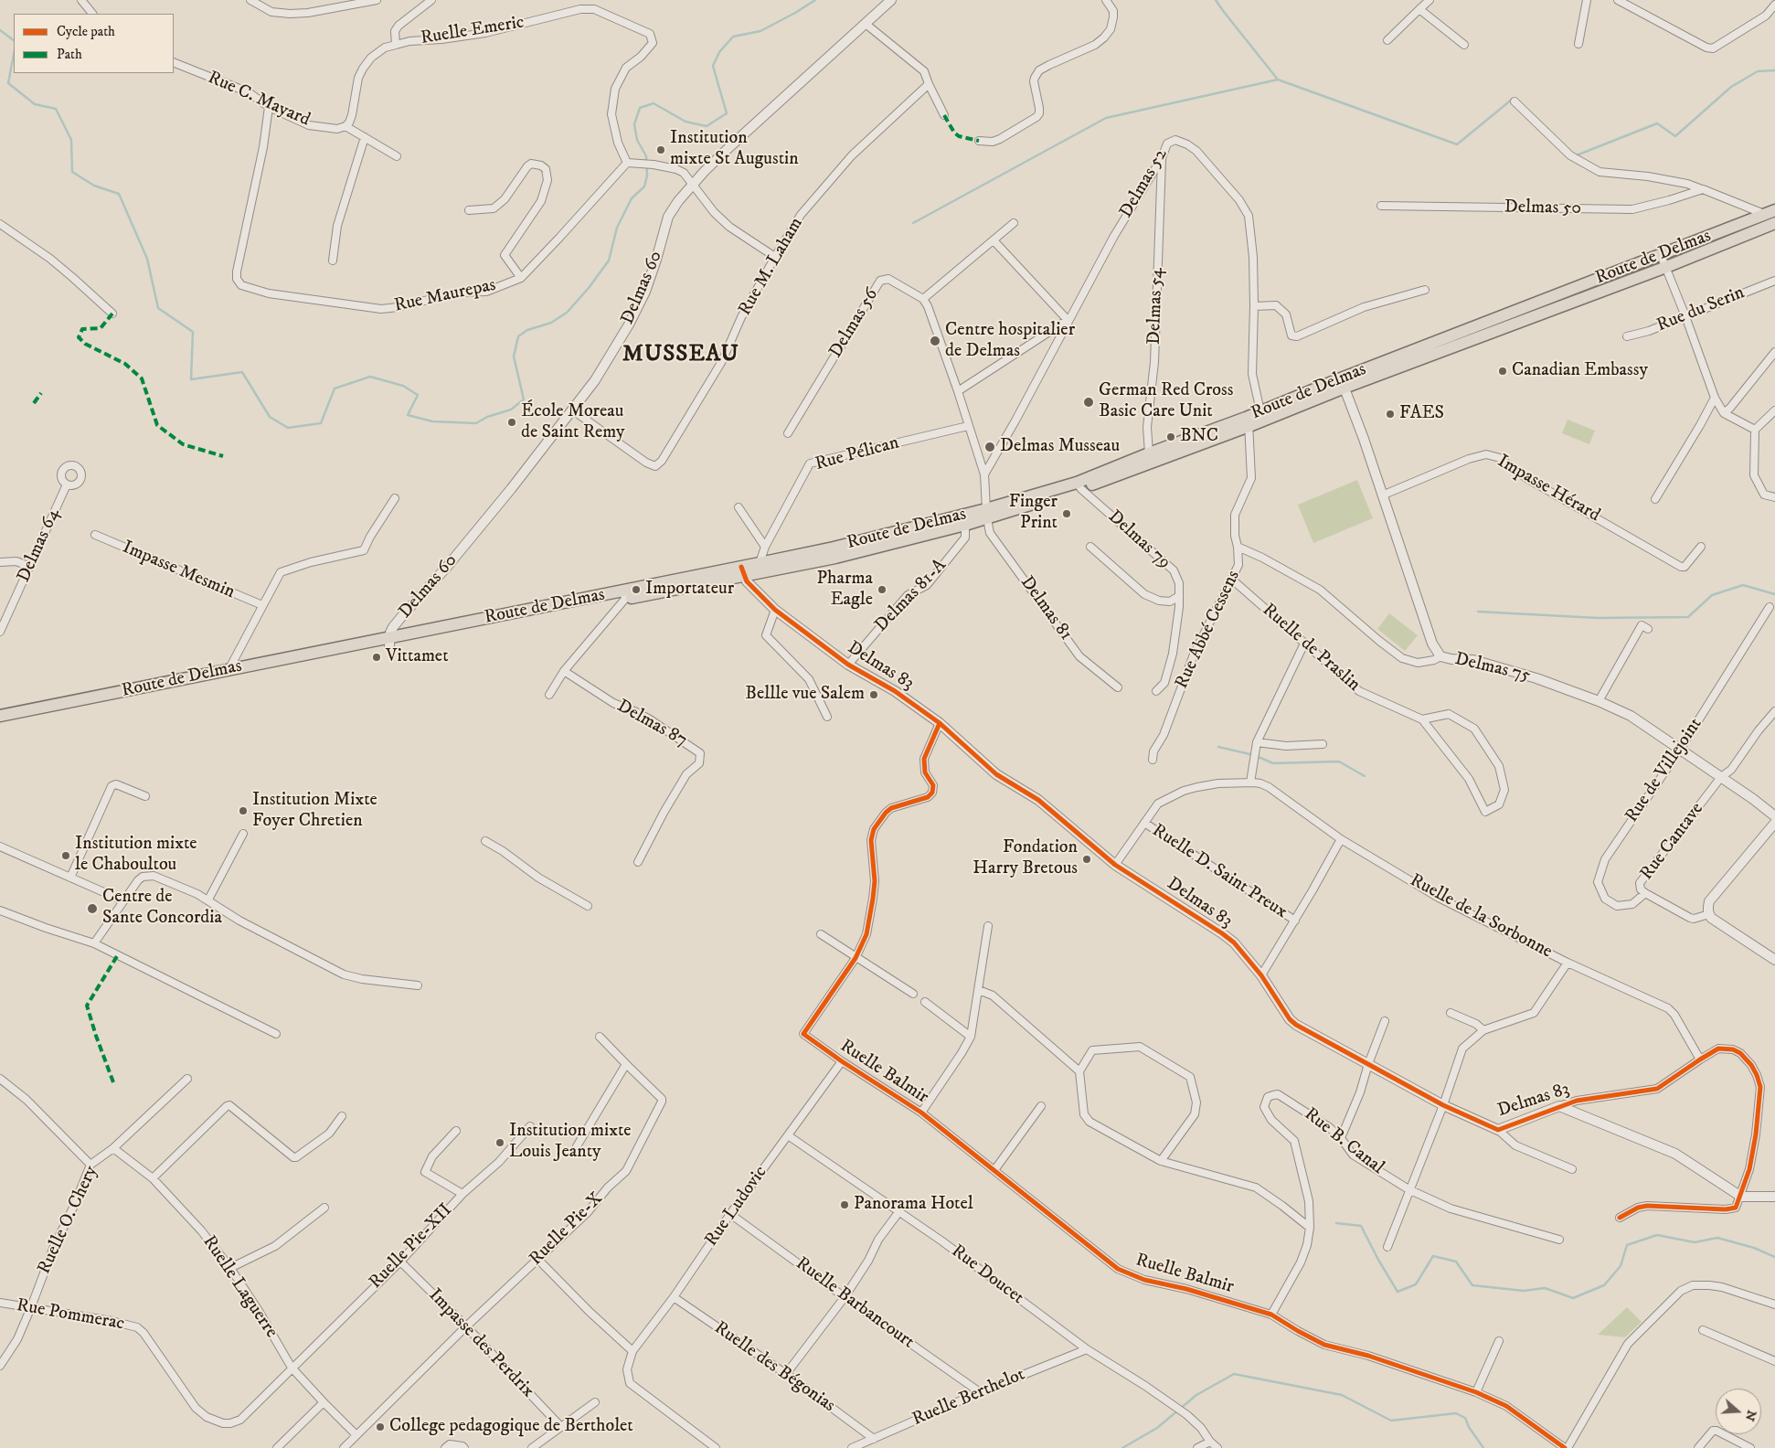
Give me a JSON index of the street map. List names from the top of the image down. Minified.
{"streets":{"main road":["Route de Delmas"],"street":["Ruelle Emeric","Rue C. Mayard","Delmas 52","Delmas 50","Rue M. Laham","Delmas 60","Rue Maurepas","Delmas 54","Rue du Serin","Delmas 56","Rue Pélican","Impasse Hérard","Delmas 79","Delmas 64","Impasse Mesmin","Delmas 81-A","Delmas 81","Rue Abbé Cessens","Ruelle de Praslin","Delmas 83","Delmas 75","Delmas 87","Rue de Villejoint","Rue Cantave","Ruelle D. Saint Preux","Ruelle de la Sorbonne","Ruelle Balmir","Rue B. Canal","Rue Ludovic","Ruelle O. Chery","Ruelle Pie-X","Ruelle Pie-XII","Rue Doucet","Ruelle Laguerre","Ruelle Barbancourt","Rue Pommerac","Impasse des Perdrix","Ruelle des Bégonias","Ruelle Berthelot"]},"crossings":[["Ruelle Emeric","Rue Maurepas"],["Rue C. Mayard","Rue Maurepas"],["Delmas 52","Route de Delmas"],["Delmas 52","Delmas 54"],["Route de Delmas","Delmas 60"],["Route de Delmas","Delmas 54"],["Route de Delmas","Rue Pélican"],["Route de Delmas","Delmas 79"],["Route de Delmas","Delmas 81-A"],["Route de Delmas","Delmas 81"],["Route de Delmas","Rue Abbé Cessens"],["Route de Delmas","Delmas 83"],["Route de Delmas","Delmas 75"],["Rue M. Laham","Delmas 60"],["Impasse Hérard","Delmas 75"],["Delmas 81-A","Delmas 83"],["Rue Abbé Cessens","Ruelle de Praslin"],["Delmas 83","Ruelle de la Sorbonne"],["Delmas 75","Rue de Villejoint"],["Delmas 75","Rue Cantave"],["Rue de Villejoint","Rue Cantave"],["Ruelle D. Saint Preux","Ruelle de la Sorbonne"],["Ruelle Balmir","Rue Ludovic"],["Rue Ludovic","Rue Doucet"],["Rue Ludovic","Ruelle Barbancourt"],["Rue Ludovic","Ruelle des Bégonias"],["Ruelle O. Chery","Ruelle Laguerre"],["Ruelle O. Chery","Rue Pommerac"],["Ruelle Pie-X","Ruelle Laguerre"],["Ruelle Pie-X","Impasse des Perdrix"],["Ruelle Pie-XII","Ruelle Laguerre"],["Ruelle Pie-XII","Rue Pommerac"],["Ruelle Pie-XII","Impasse des Perdrix"],["Rue Doucet","Ruelle Berthelot"],["Ruelle Laguerre","Rue Pommerac"],["Ruelle Barbancourt","Ruelle Berthelot"],["Ruelle des Bégonias","Ruelle Berthelot"]],"districts":["MUSSEAU"],"places":["Institution mixte St Augustin","Centre hospitalier de Delmas","Canadian Embassy","German Red Cross Basic Care Unit","FAES","École Moreau de Saint Remy","BNC","Delmas Musseau","Finger Print","Importateur","Pharma Eagle","Vittamet","Bellle vue Salem","Institution Mixte Foyer Chretien","Institution mixte le Chaboultou","Fondation Harry Bretous","Centre de Sante Concordia","Institution mixte Louis Jeanty","Panorama Hotel","College pedagogique de Bertholet"],"legend":["Cycle path","Path"],"north":"right"}
